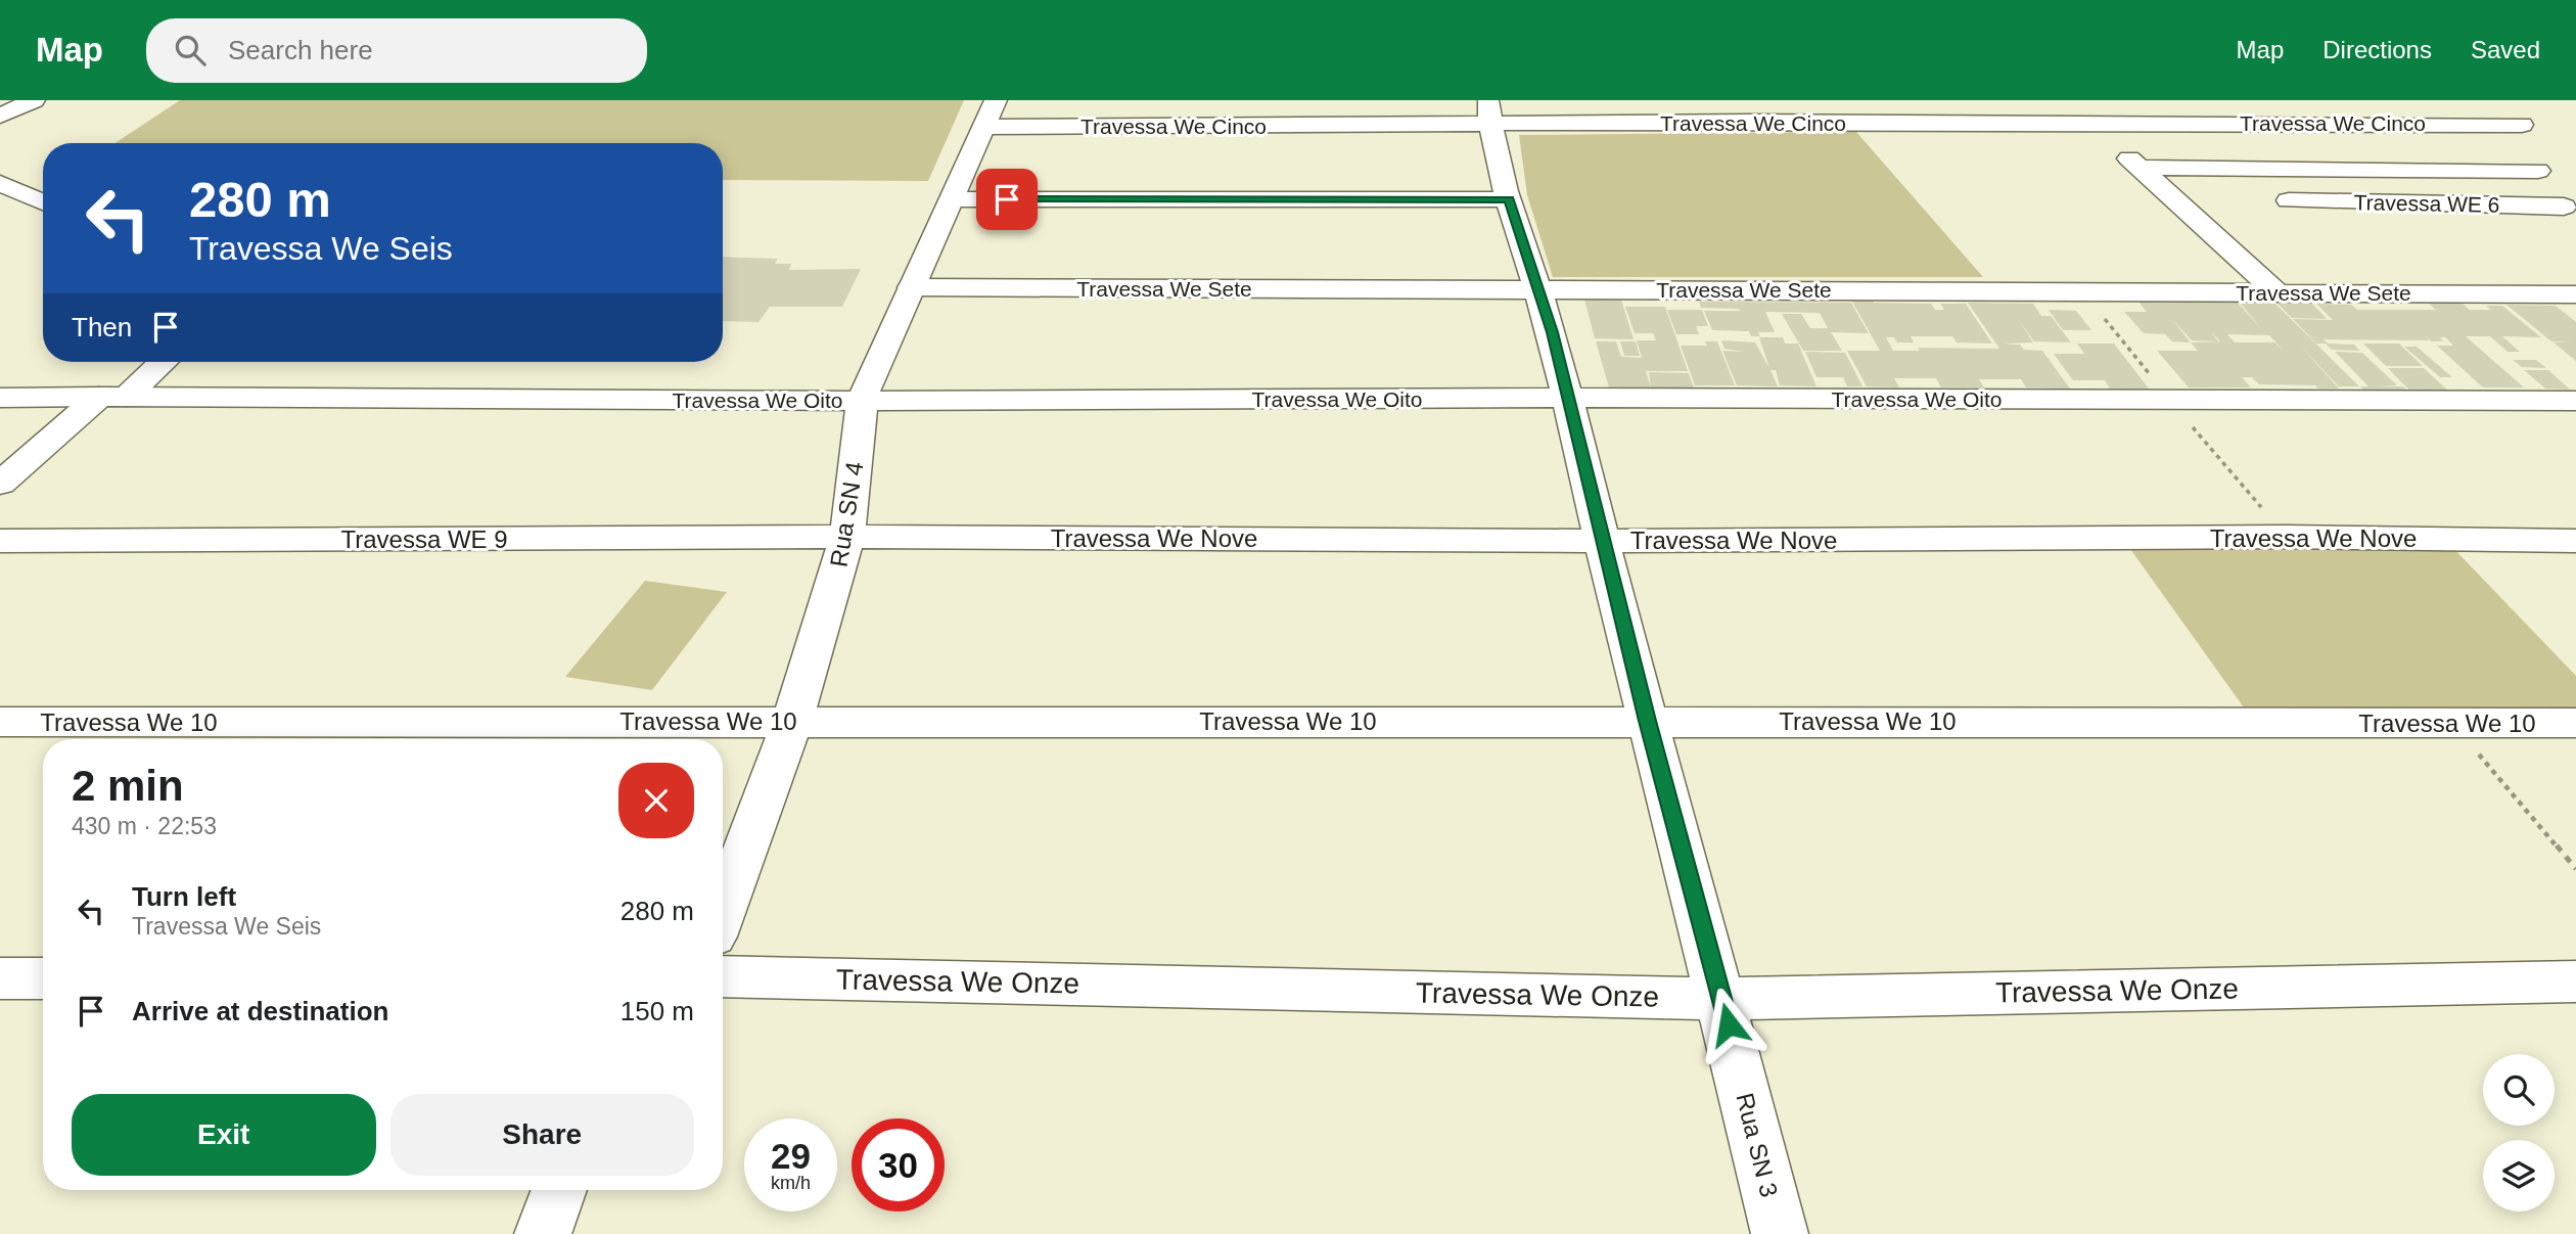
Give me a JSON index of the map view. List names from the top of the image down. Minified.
{"streets":{"street":["Travessa We Cinco","Travessa WE 6","Travessa We Sete","Travessa We Oito","Rua SN 4","Travessa We Nove","Travessa WE 9","Travessa We 10","Travessa We Onze","Rua SN 3"]},"crossings":[["Travessa We Cinco","Rua SN 4"],["Travessa We Cinco","Rua SN 3"],["Travessa We Sete","Rua SN 4"],["Travessa We Sete","Rua SN 3"],["Travessa We Oito","Rua SN 4"],["Travessa We Oito","Rua SN 3"],["Rua SN 4","Travessa We Nove"],["Rua SN 4","Travessa WE 9"],["Rua SN 4","Travessa We 10"],["Travessa We Nove","Travessa WE 9"],["Travessa We Nove","Rua SN 3"],["Travessa We 10","Rua SN 3"],["Travessa We Onze","Rua SN 3"]],"page":{"header":"Map","search":"Search here","nav":["Map","Directions","Saved"],"turn":["280 m","Travessa We Seis"],"then":"Then","heading":["2 min","430 m · 22:53"],"list":[{"name":"Turn left","note":"Travessa We Seis","value":"280 m"},{"name":"Arrive at destination","value":"150 m"}],"buttons":["Exit","Share"],"speed":"29 km/h","limit":"30"}}
